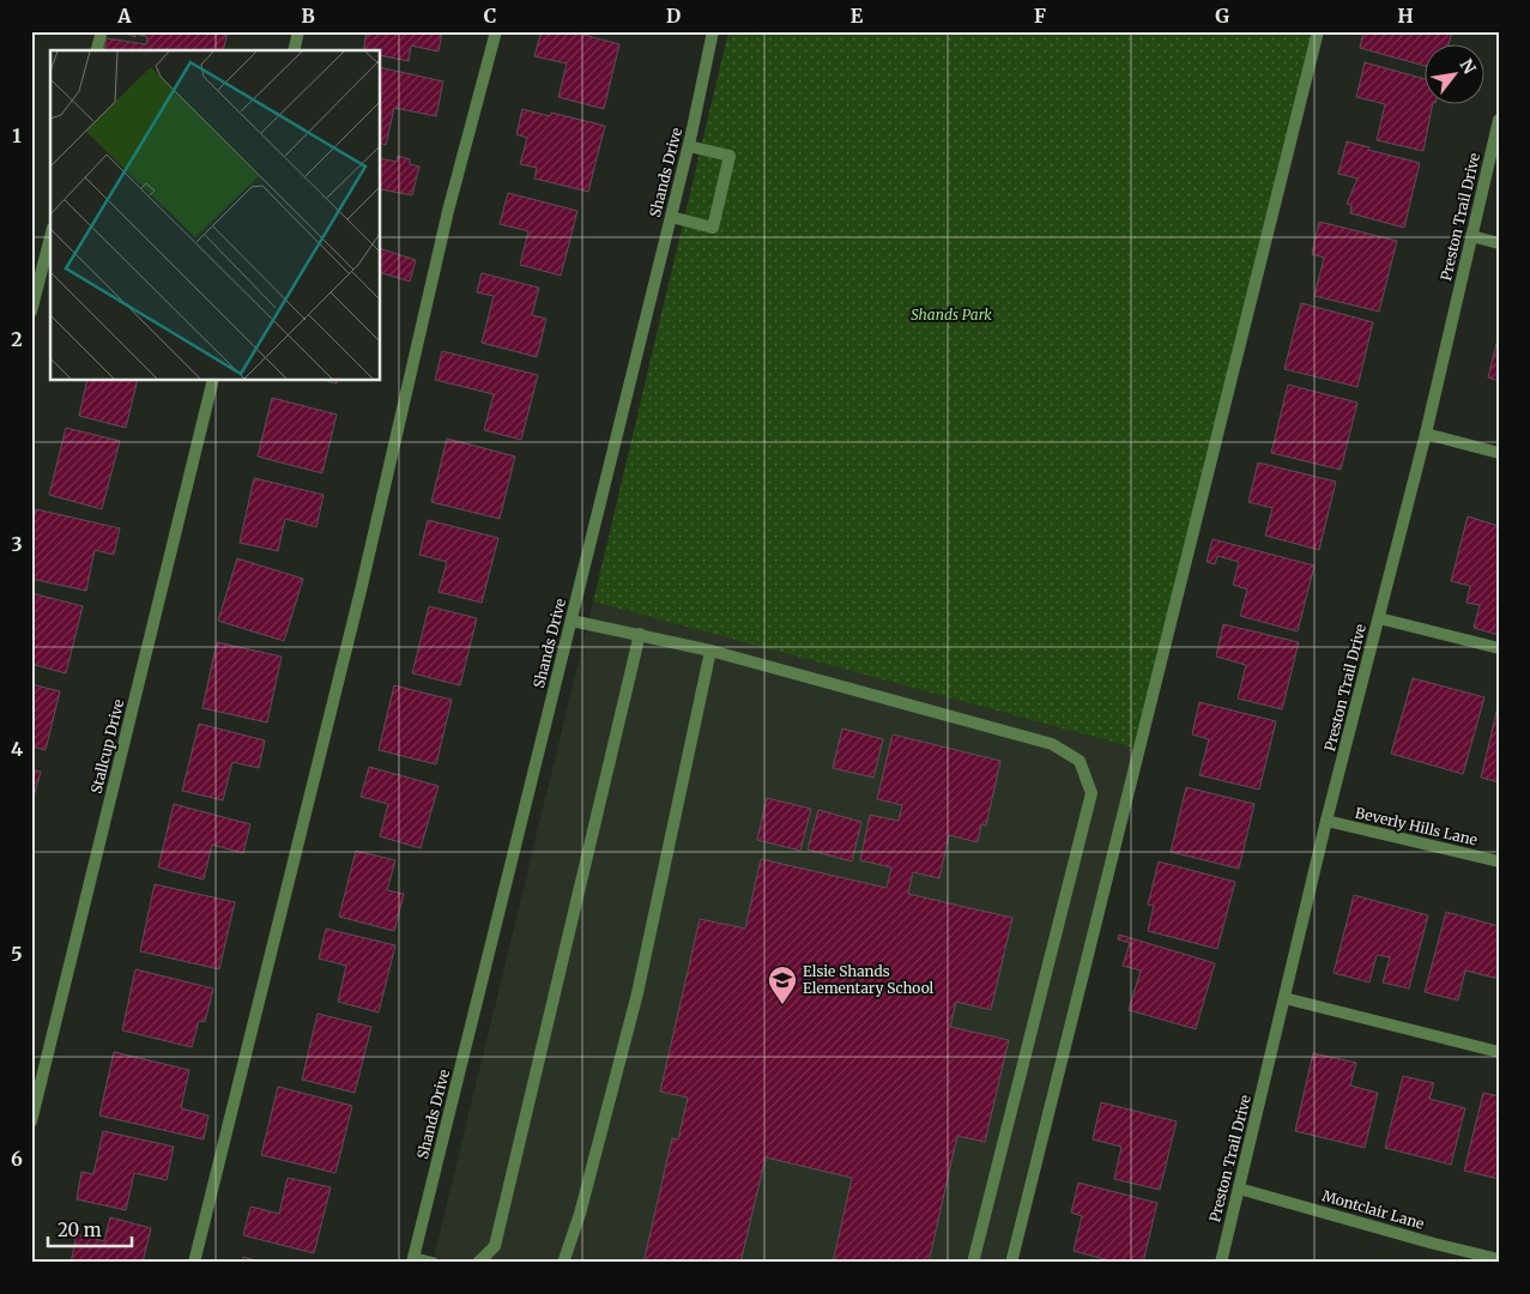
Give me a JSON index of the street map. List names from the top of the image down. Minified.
{"streets":{"street":["Shands Drive","Preston Trail Drive","Stallcup Drive","Beverly Hills Lane","Montclair Lane"]},"crossings":[["Preston Trail Drive","Beverly Hills Lane"],["Preston Trail Drive","Montclair Lane"]],"parks":["Shands Park"],"places":{"school or university":["Elsie Shands Elementary School"]},"scale_bar":"20 m","north":"top right","grid":{"columns":["A","B","C","D","E","F","G","H"],"rows":["1","2","3","4","5","6"]}}
